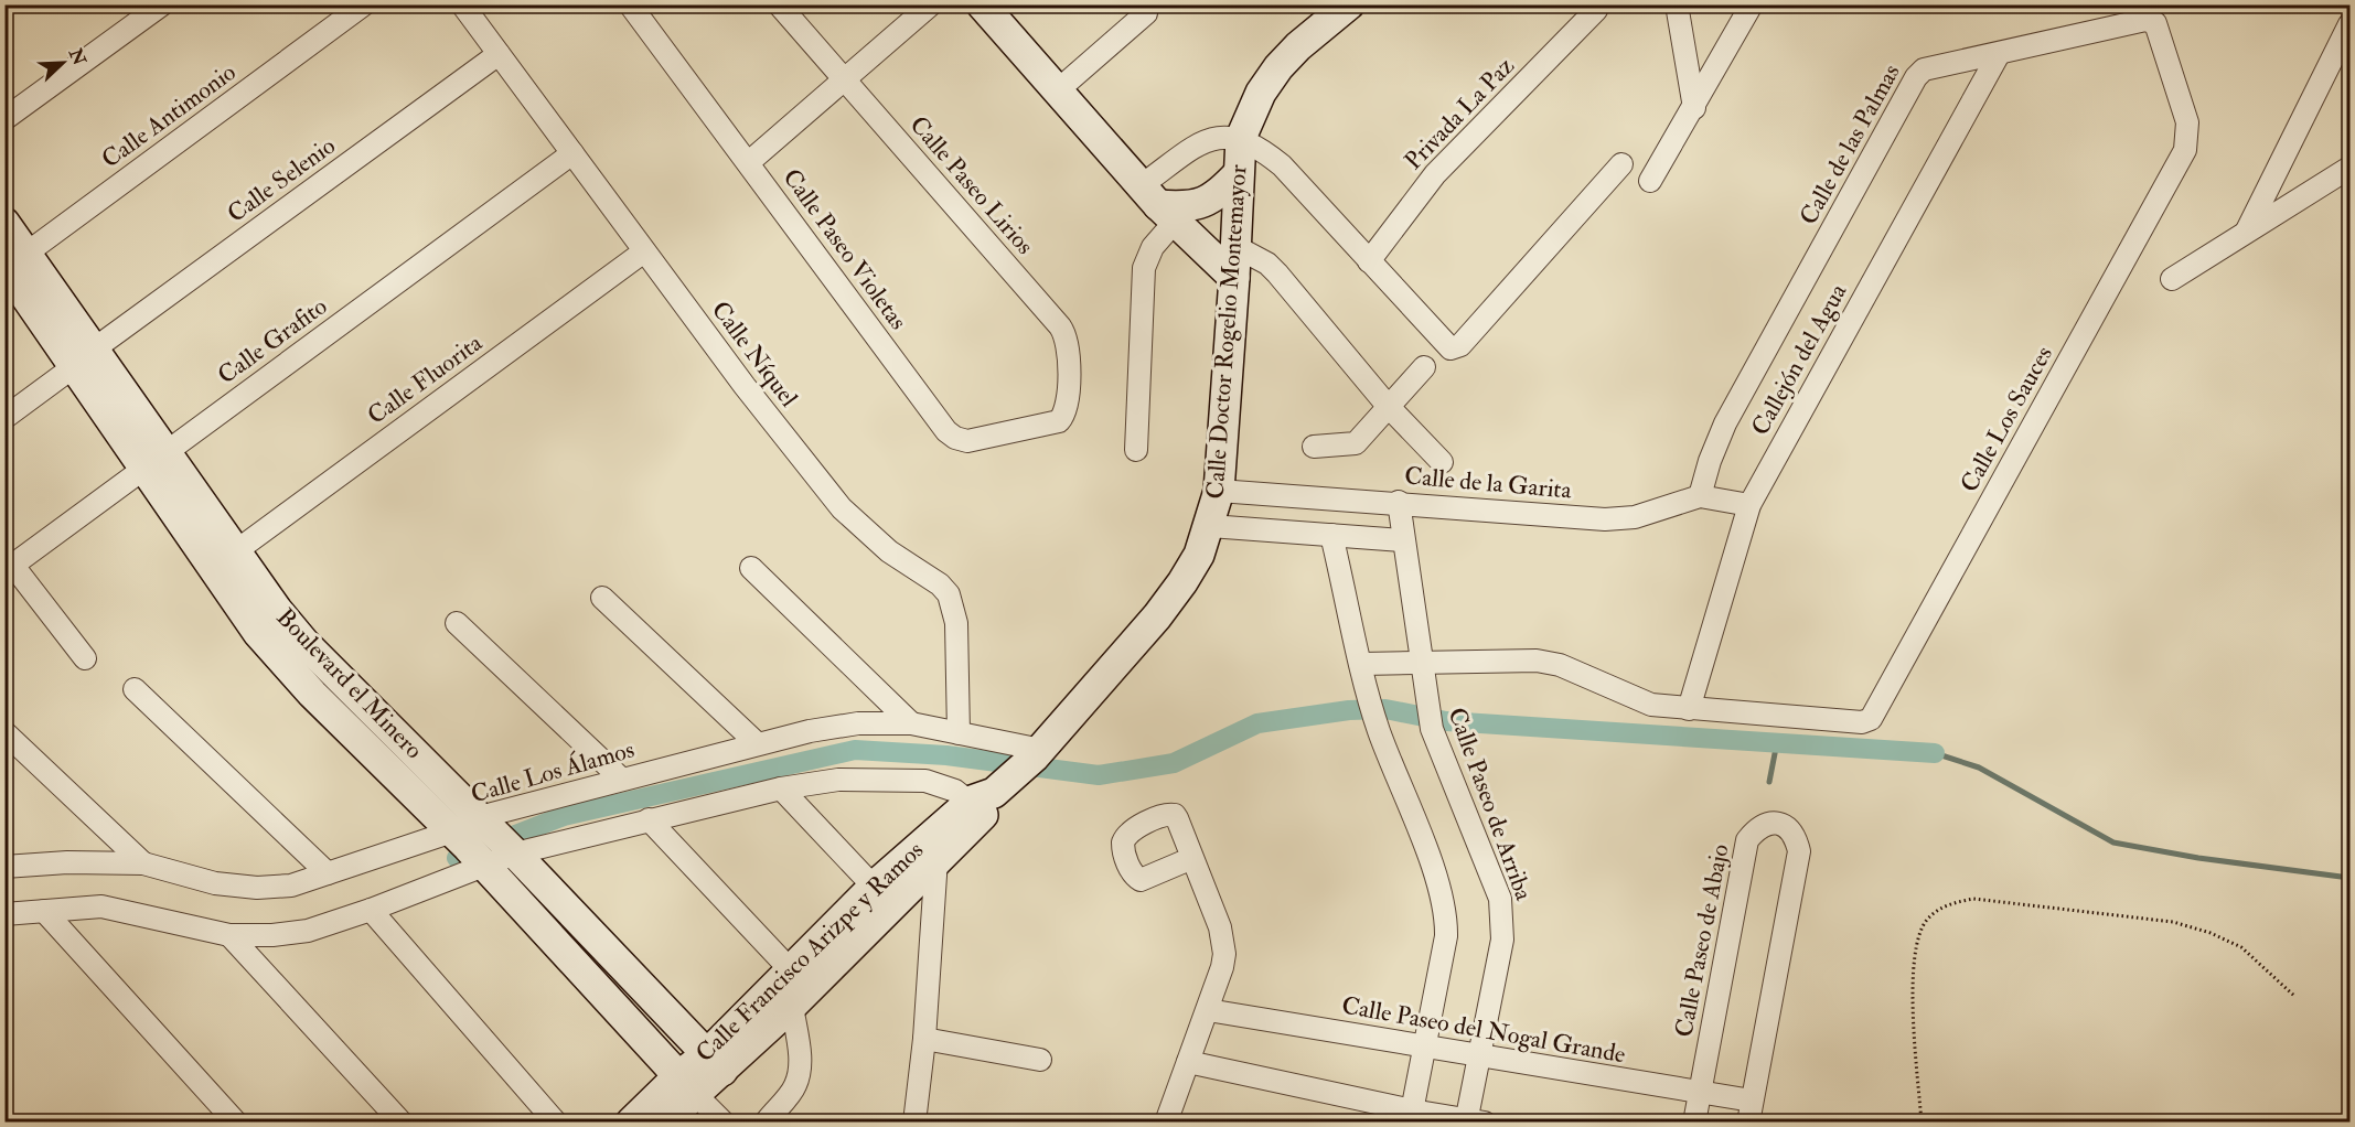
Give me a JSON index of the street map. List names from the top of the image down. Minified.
{"streets":{"street":["Privada La Paz","Calle Antimonio","Calle de las Palmas","Calle Selenio","Calle Paseo Lirios","Calle Paseo Violetas","Calle Doctor Rogelio Montemayor","Calle Grafito","Calle Níquel","Callejón del Agua","Calle Fluorita","Calle Los Sauces","Calle de la Garita","Boulevard el Minero","Calle Los Álamos","Calle Paseo de Arriba","Calle Paseo de Abajo","Calle Francisco Arizpe y Ramos","Calle Paseo del Nogal Grande"]},"crossings":[["Calle Antimonio","Boulevard el Minero"],["Calle de las Palmas","Callejón del Agua"],["Calle de las Palmas","Calle Los Sauces"],["Calle de las Palmas","Calle de la Garita"],["Calle Selenio","Calle Níquel"],["Calle Selenio","Boulevard el Minero"],["Calle Paseo Lirios","Calle Paseo Violetas"],["Calle Doctor Rogelio Montemayor","Calle de la Garita"],["Calle Doctor Rogelio Montemayor","Calle Los Álamos"],["Calle Doctor Rogelio Montemayor","Calle Francisco Arizpe y Ramos"],["Calle Grafito","Calle Níquel"],["Calle Grafito","Boulevard el Minero"],["Calle Níquel","Calle Fluorita"],["Calle Níquel","Calle Los Álamos"],["Callejón del Agua","Calle Los Sauces"],["Callejón del Agua","Calle de la Garita"],["Calle Fluorita","Boulevard el Minero"],["Calle de la Garita","Calle Paseo de Arriba"],["Boulevard el Minero","Calle Los Álamos"],["Boulevard el Minero","Calle Francisco Arizpe y Ramos"],["Calle Los Álamos","Calle Francisco Arizpe y Ramos"],["Calle Paseo de Arriba","Calle Paseo del Nogal Grande"],["Calle Paseo de Abajo","Calle Paseo del Nogal Grande"]],"north":"top right"}
